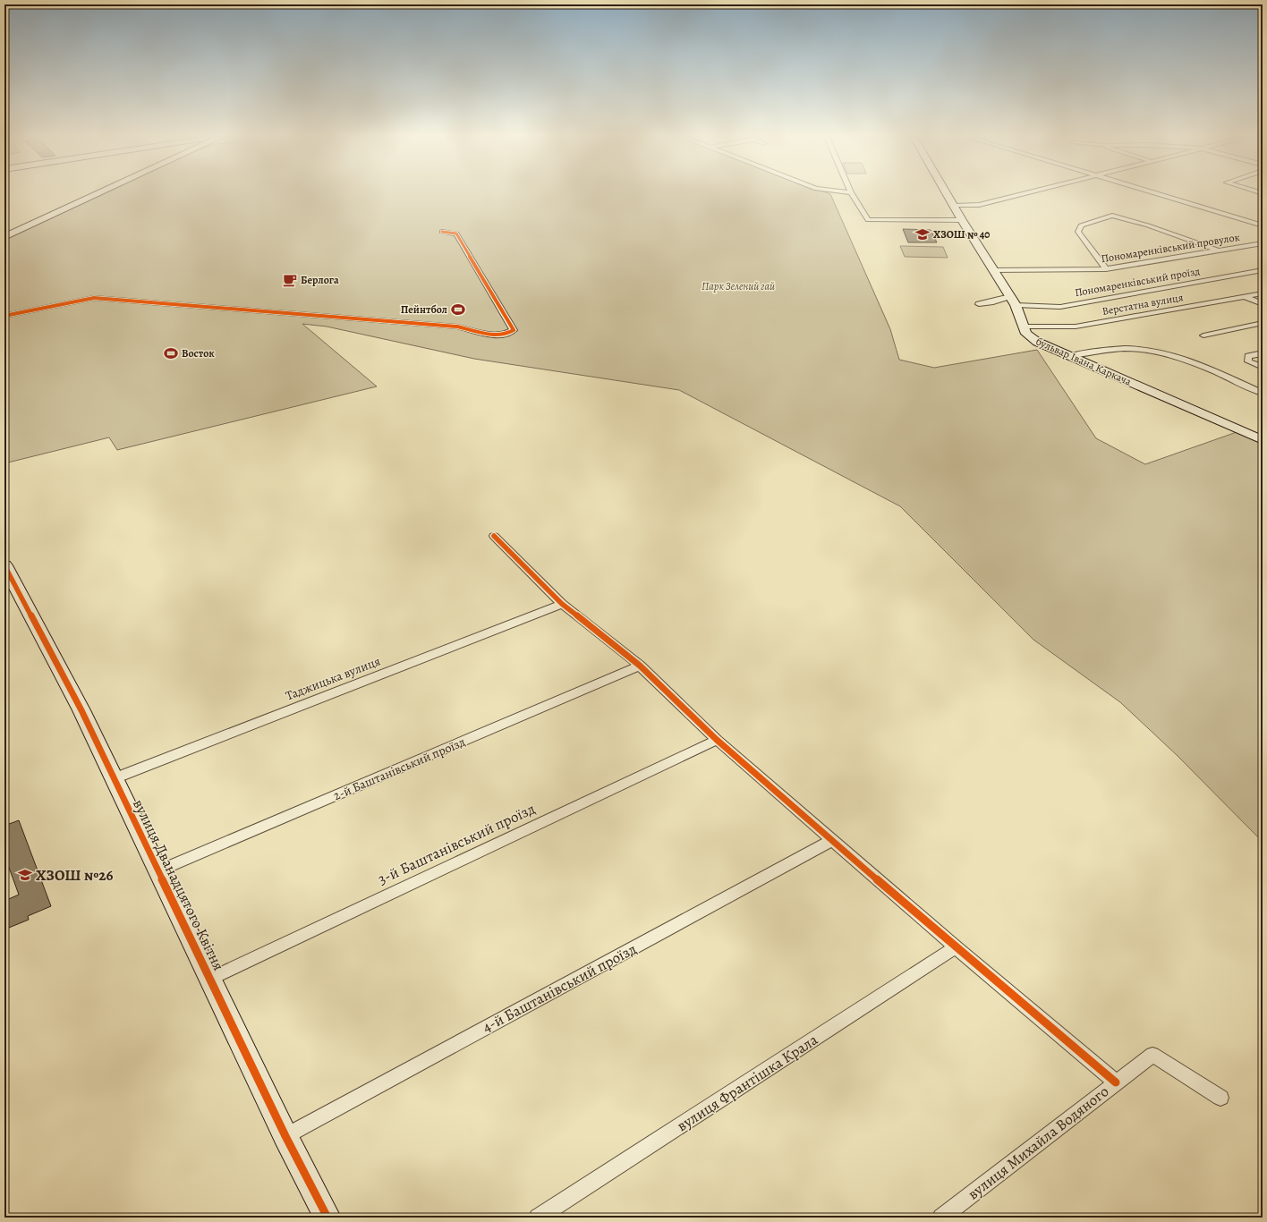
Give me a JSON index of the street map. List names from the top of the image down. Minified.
{"streets":{"street":["Пономаренківський провулок","Пономаренківський проїзд","Верстатна вулиця","бульвар Івана Каркача","Таджицька вулиця","2-й Баштанівський проїзд","3-й Баштанівський проїзд","вулиця Дванадцятого Квітня","4-й Баштанівський проїзд","вулиця Франтішка Крала","вулиця Михайла Водяного"]},"crossings":[["Пономаренківський провулок","бульвар Івана Каркача"],["Пономаренківський проїзд","бульвар Івана Каркача"],["Верстатна вулиця","бульвар Івана Каркача"],["Таджицька вулиця","вулиця Дванадцятого Квітня"],["2-й Баштанівський проїзд","вулиця Дванадцятого Квітня"],["3-й Баштанівський проїзд","вулиця Дванадцятого Квітня"],["вулиця Дванадцятого Квітня","4-й Баштанівський проїзд"]],"parks":["Парк Зелений гай"],"places":{"school or university":["ХЗОШ № 40","ХЗОШ №26"],"cafe":["Берлога"],"sports":["Пейнтбол","Восток"]}}
